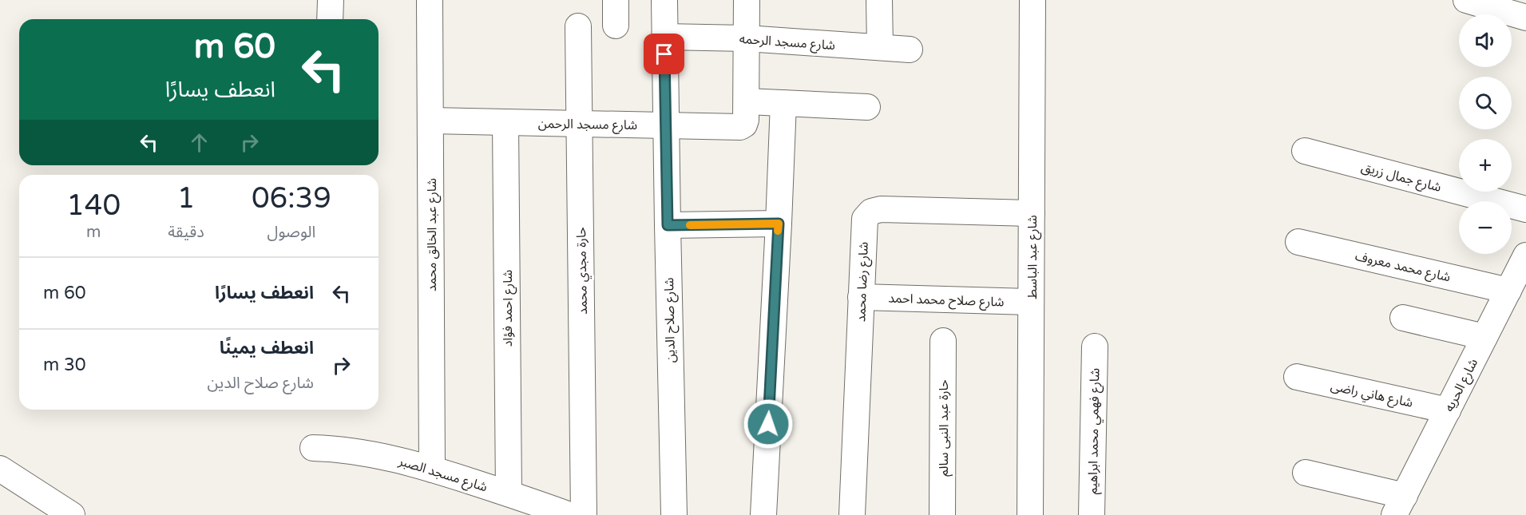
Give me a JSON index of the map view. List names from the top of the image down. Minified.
{"streets":{"street":["شارع مسجد الرحمه","شارع مسجد الرحمن","شارع جمال زريق","شارع عبد الخالق محمد","شارع عبد الباسط","شارع محمد معروف","حارة مجدي محمد","شارع رضا محمد","شارع صلاح محمد احمد","شارع احمد فؤاد","شارع صلاح الدين","شارع الحريه","شارع هاني راضى","حارة عبد النبى سالم","شارع فهمي محمد ابراهيم","شارع مسجد الصبر"]},"crossings":[["شارع مسجد الرحمه","شارع صلاح الدين"],["شارع مسجد الرحمن","شارع عبد الخالق محمد"],["شارع مسجد الرحمن","حارة مجدي محمد"],["شارع مسجد الرحمن","شارع احمد فؤاد"],["شارع مسجد الرحمن","شارع صلاح الدين"],["شارع عبد الخالق محمد","شارع مسجد الصبر"],["شارع عبد الباسط","شارع رضا محمد"],["شارع عبد الباسط","شارع صلاح محمد احمد"],["شارع محمد معروف","شارع الحريه"],["شارع رضا محمد","شارع صلاح محمد احمد"],["شارع احمد فؤاد","شارع مسجد الصبر"],["شارع الحريه","شارع هاني راضى"]],"page":{"map_buttons":["+","−"],"turn":["60 m","انعطف يسارًا"],"eta":["06:39","الوصول","1","دقيقة","140","m"],"list":[{"name":"انعطف يسارًا","value":"60 m"},{"name":"انعطف يمينًا","note":"شارع صلاح الدين","value":"30 m"}]}}
